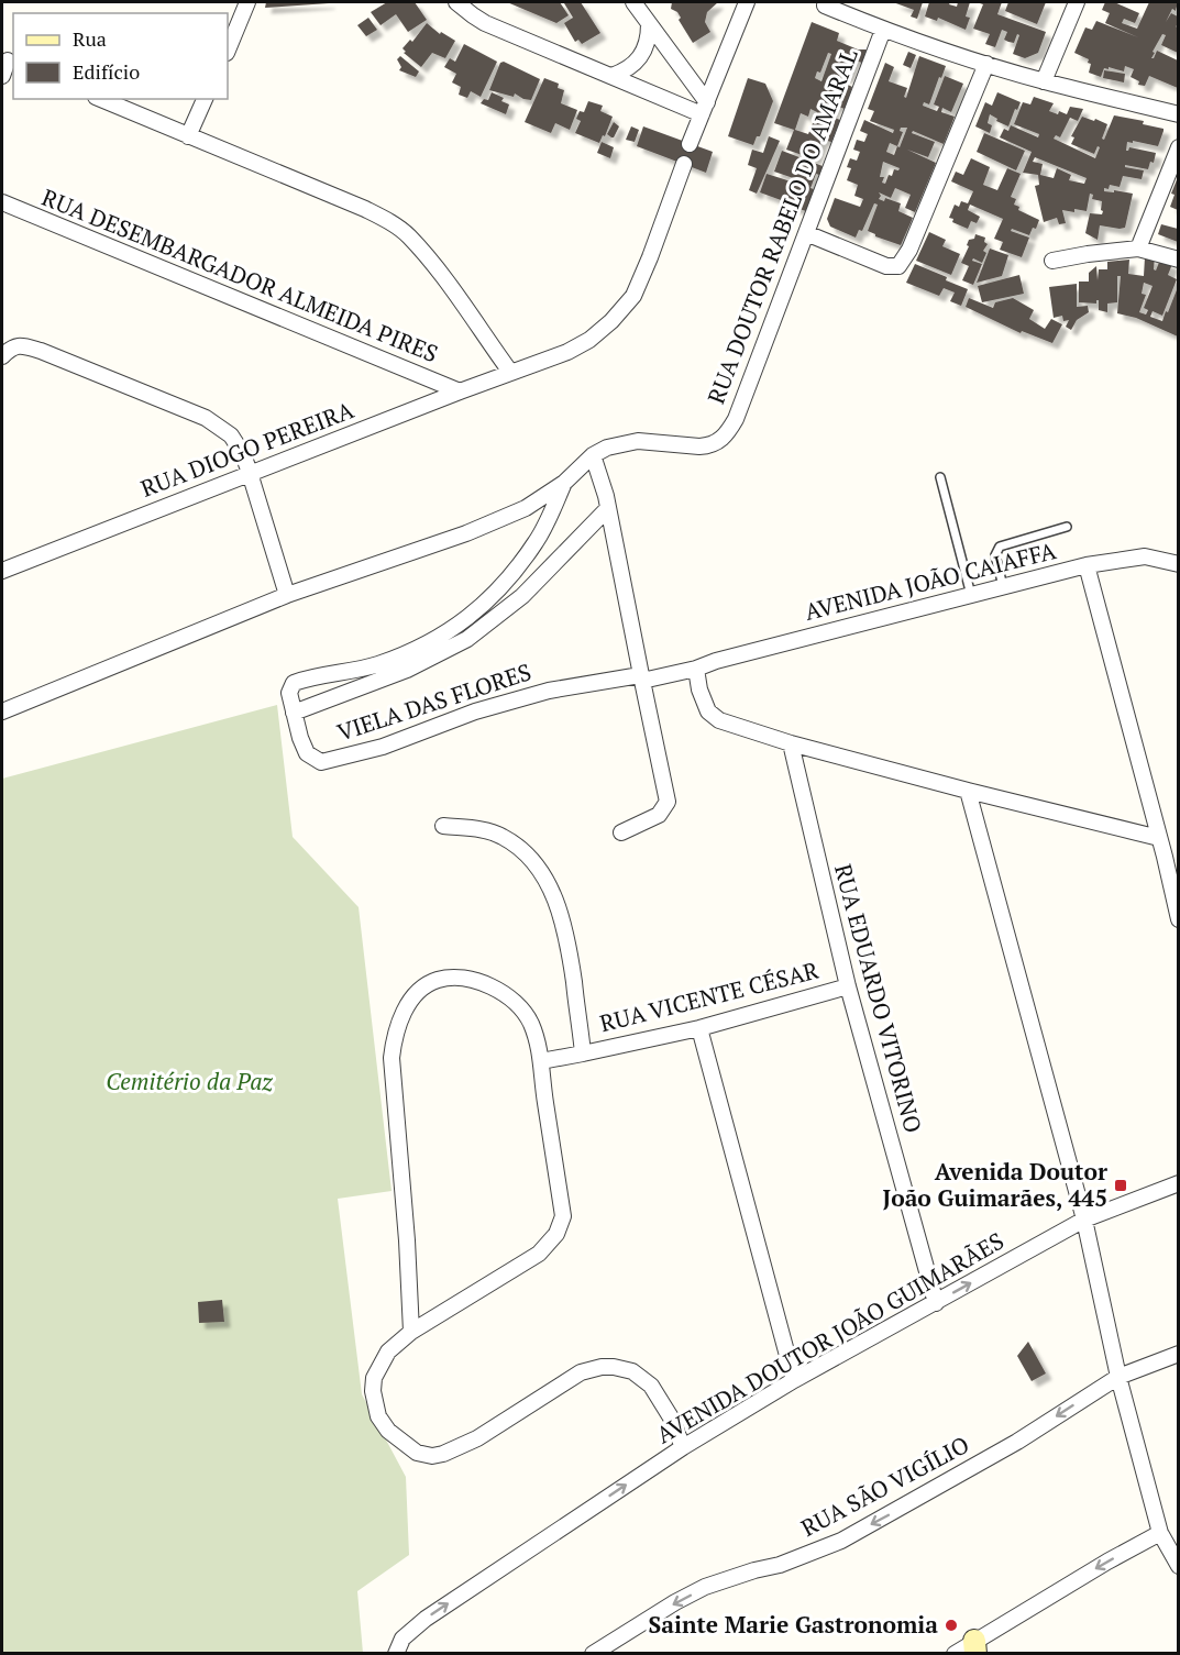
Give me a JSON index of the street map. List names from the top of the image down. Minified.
{"streets":{"street":["RUA DOUTOR RABELO DO AMARAL","RUA DESEMBARGADOR ALMEIDA PIRES","RUA DIOGO PEREIRA","AVENIDA JOÃO CAIAFFA","VIELA DAS FLORES","RUA VICENTE CÉSAR","RUA EDUARDO VITORINO","AVENIDA DOUTOR JOÃO GUIMARÃES","RUA SÃO VIGÍLIO"]},"crossings":[["RUA DESEMBARGADOR ALMEIDA PIRES","RUA DIOGO PEREIRA"],["AVENIDA JOÃO CAIAFFA","VIELA DAS FLORES"],["RUA VICENTE CÉSAR","RUA EDUARDO VITORINO"],["RUA EDUARDO VITORINO","AVENIDA DOUTOR JOÃO GUIMARÃES"]],"one_way":["AVENIDA DOUTOR JOÃO GUIMARÃES","RUA SÃO VIGÍLIO"],"parks":["Cemitério da Paz"],"places":{"transit":["Avenida Doutor João Guimarães, 445"],"other":["Sainte Marie Gastronomia"]},"legend":["Rua","Edifício"]}
